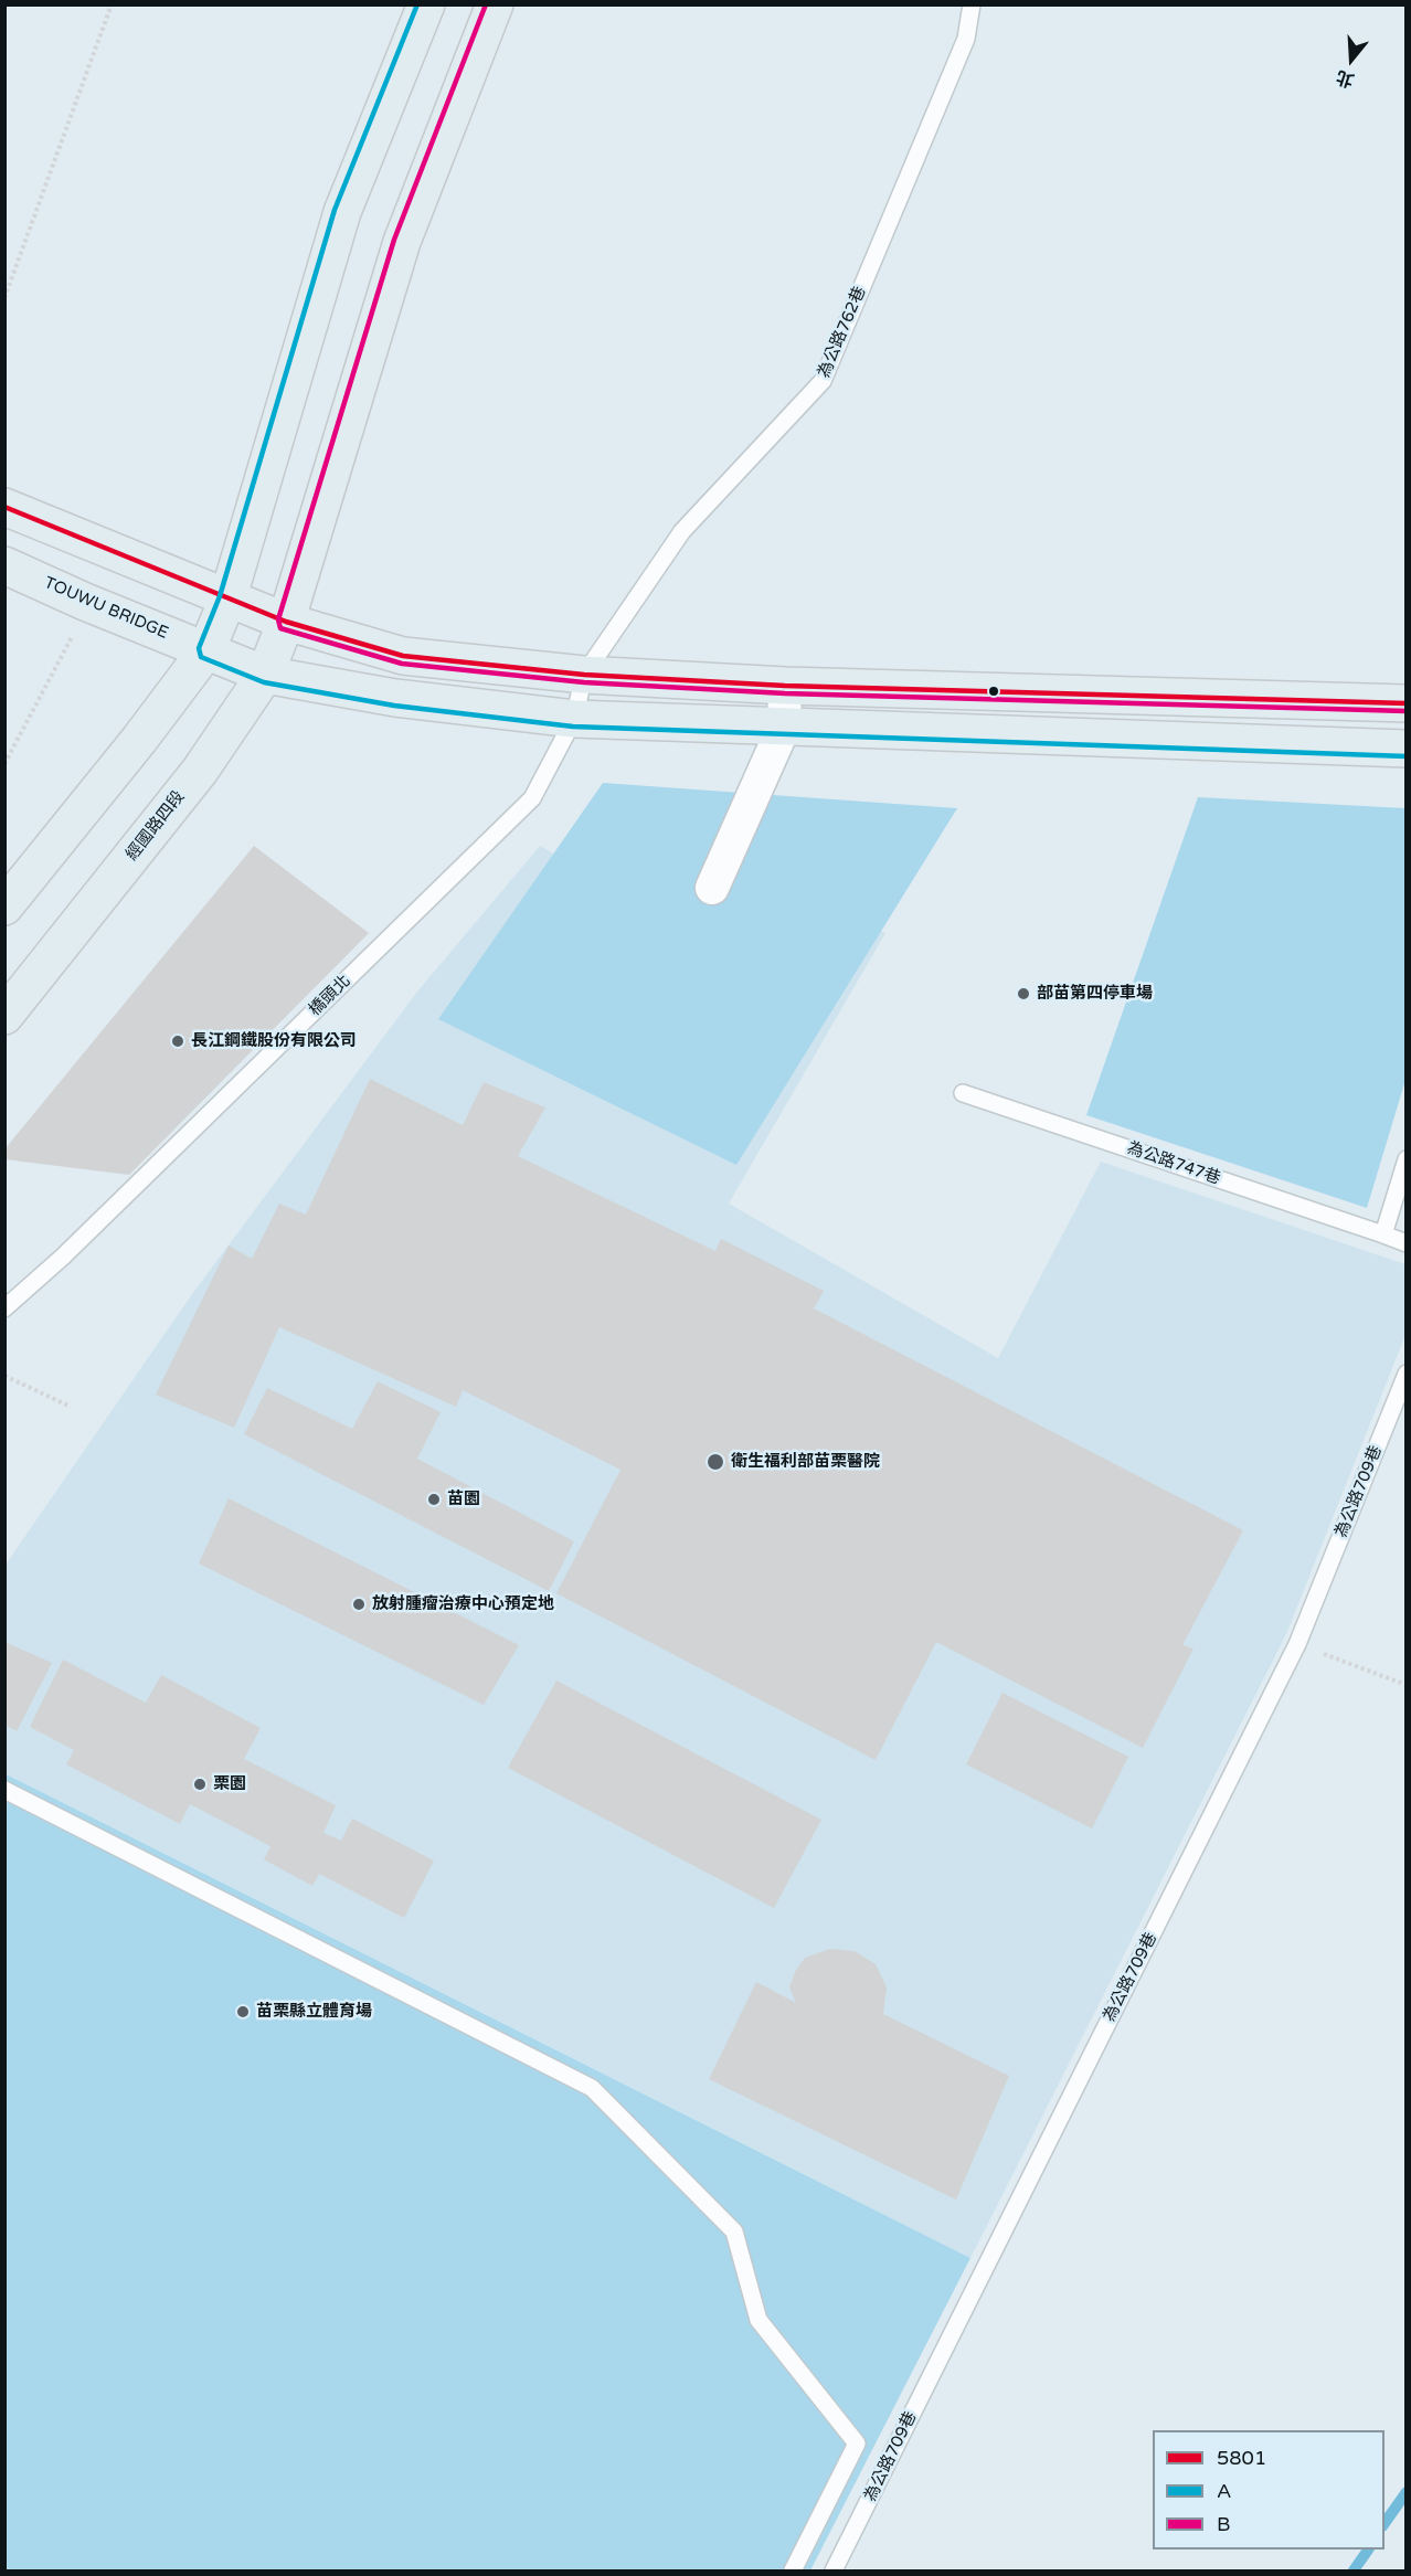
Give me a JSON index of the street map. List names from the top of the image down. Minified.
{"streets":{"main road":["TOUWU BRIDGE","經國路四段"],"lane":["為公路762巷","橋頭北","為公路747巷","為公路709巷"]},"crossings":[["為公路762巷","TOUWU BRIDGE"],["為公路762巷","橋頭北"],["TOUWU BRIDGE","經國路四段"],["TOUWU BRIDGE","橋頭北"]],"places":["部苗第四停車場","長江鋼鐵股份有限公司","衛生福利部苗栗醫院","苗園","放射腫瘤治療中心預定地","栗園","苗栗縣立體育場"],"lines":["transit line A","transit line B","transit line 5801"],"legend":["5801","A","B"],"north":"bottom"}
